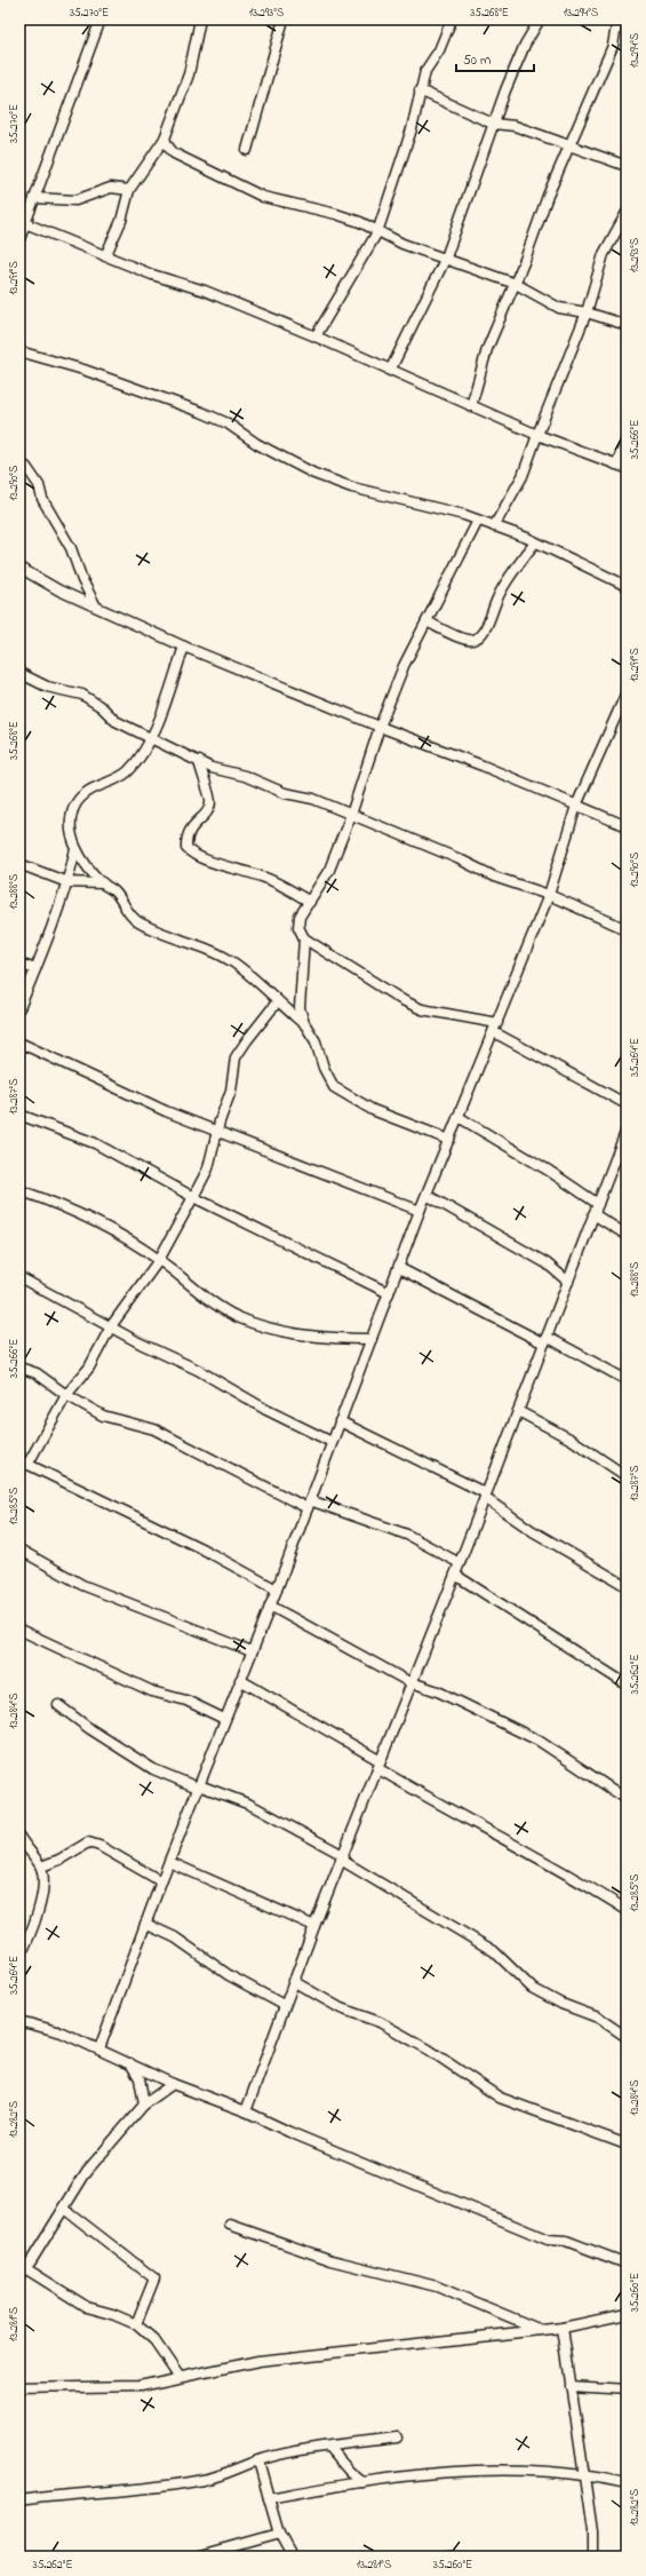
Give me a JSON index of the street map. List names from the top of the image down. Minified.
{"scale_bar":"50 m","coordinates":["35.270°E","13.293°S","35.268°E","13.294°S","13.291°S","35.266°E","13.290°S","13.288°S","35.264°E","13.287°S","13.285°S","35.262°E","13.284°S","13.282°S","35.260°E","13.281°S"]}
